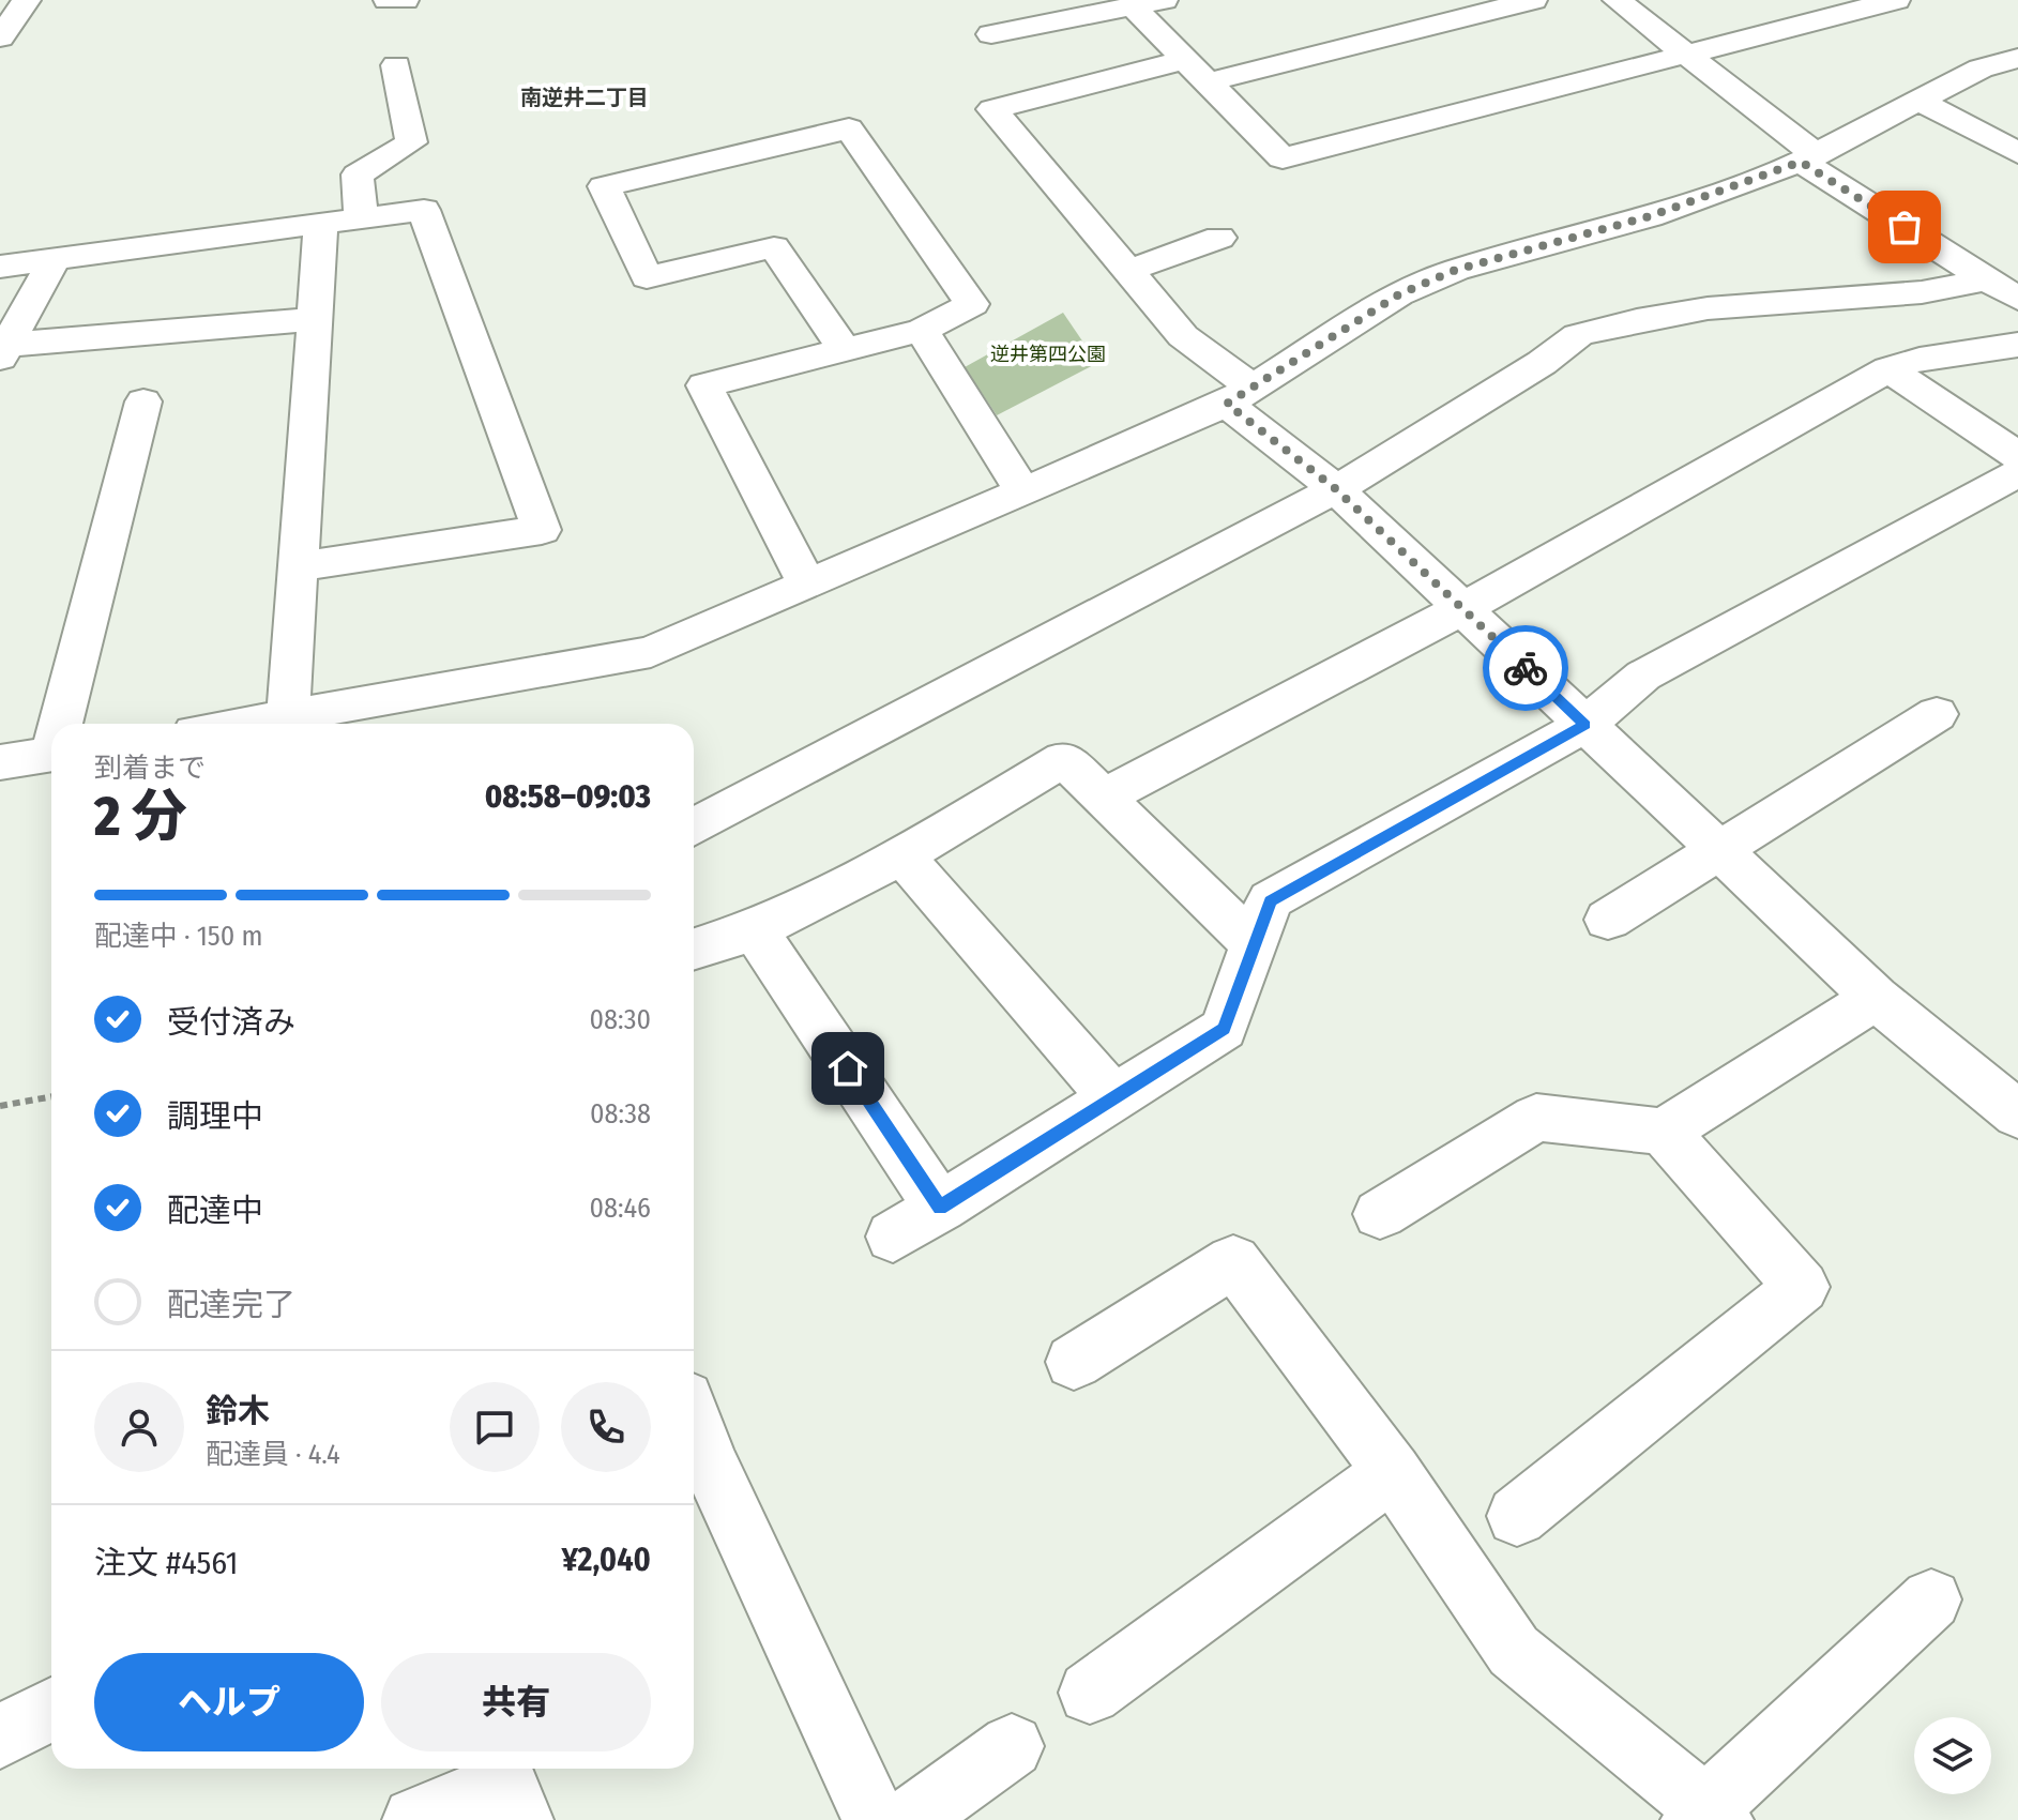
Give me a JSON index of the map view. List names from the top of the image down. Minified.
{"districts":["南逆井二丁目"],"parks":["逆井第四公園"],"page":{"heading":["2 分","到着まで","08:58–09:03"],"panel":["鈴木","配達員 · 4.4","注文 #4561","¥2,040"],"bar":"配達中 · 150 m","list":[["受付済み","08:30"],["調理中","08:38"],["配達中","08:46"],"配達完了"],"buttons":["ヘルプ","共有"]}}
